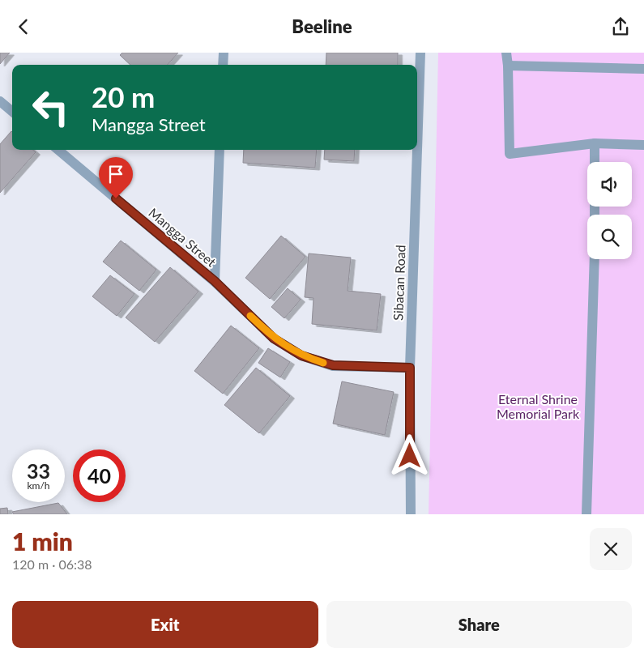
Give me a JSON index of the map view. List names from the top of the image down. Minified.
{"streets":{"street":["Mangga Street","Sibacan Road"]},"crossings":[["Mangga Street","Sibacan Road"]],"parks":["Eternal Shrine Memorial Park"],"page":{"header":"Beeline","turn":["20 m","Mangga Street"],"speed":"33 km/h","limit":"40","heading":["1 min","120 m · 06:38"],"buttons":["Exit","Share"]}}
